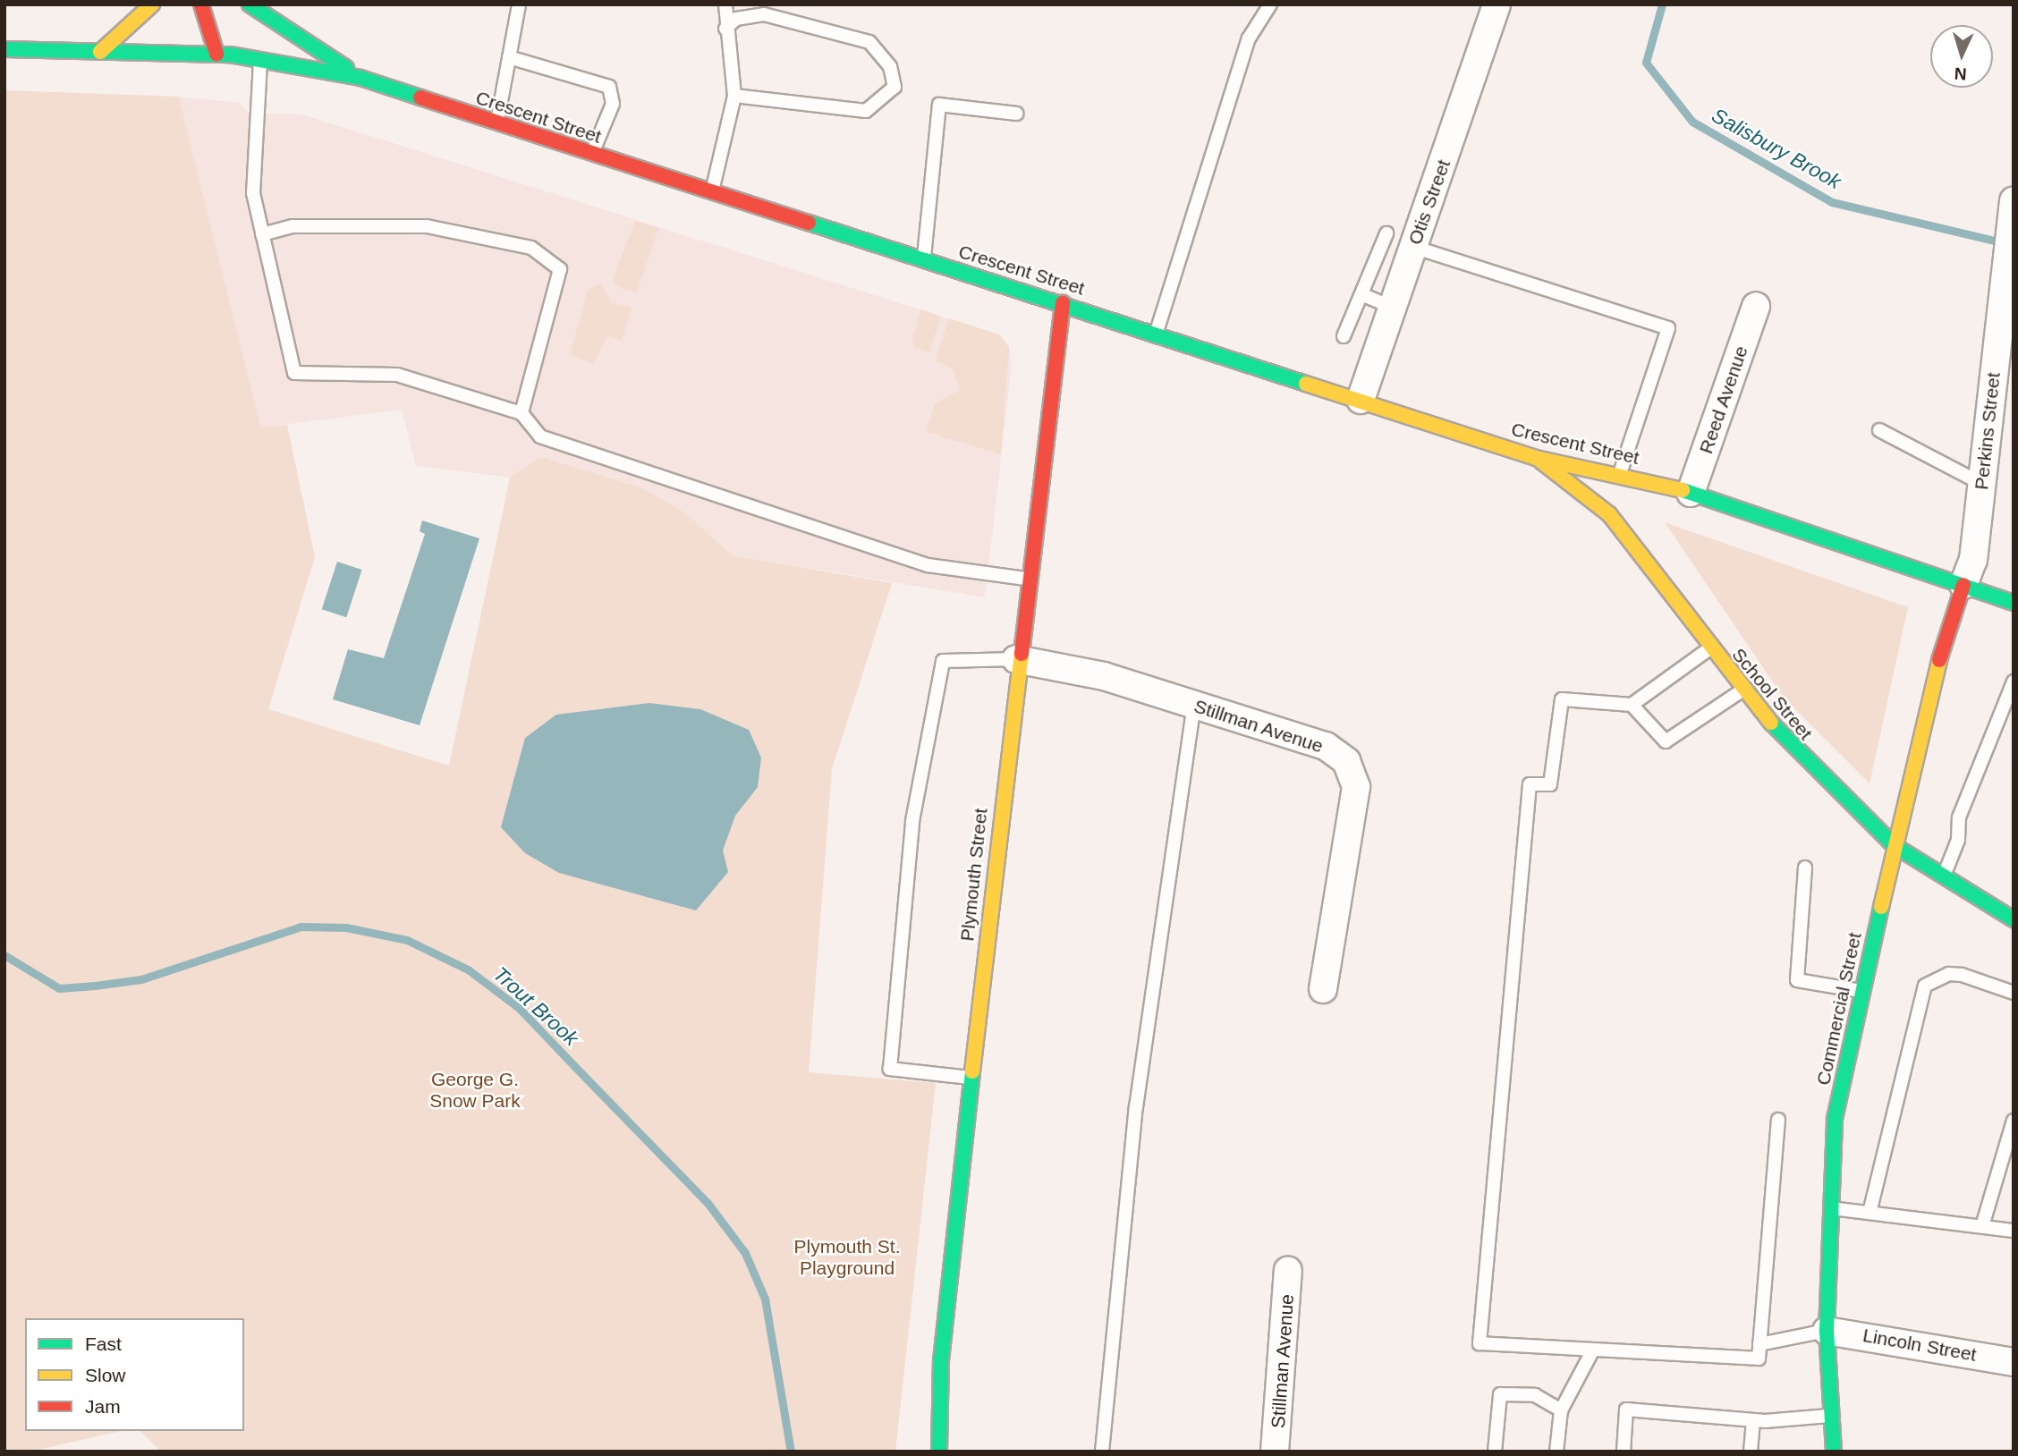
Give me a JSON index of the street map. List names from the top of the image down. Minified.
{"streets":{"main road":["Crescent Street","School Street","Plymouth Street","Commercial Street"],"street":["Otis Street","Reed Avenue","Perkins Street","Stillman Avenue","Lincoln Street"]},"crossings":[["Crescent Street","Otis Street"],["Crescent Street","Reed Avenue"],["Crescent Street","Perkins Street"],["Crescent Street","School Street"],["Crescent Street","Plymouth Street"],["Crescent Street","Commercial Street"],["Perkins Street","Commercial Street"],["School Street","Commercial Street"],["Stillman Avenue","Plymouth Street"],["Commercial Street","Lincoln Street"]],"water":["Salisbury Brook","Trout Brook"],"parks":["George G. Snow Park","Plymouth St. Playground"],"legend":["Fast","Slow","Jam"],"north":"bottom"}
